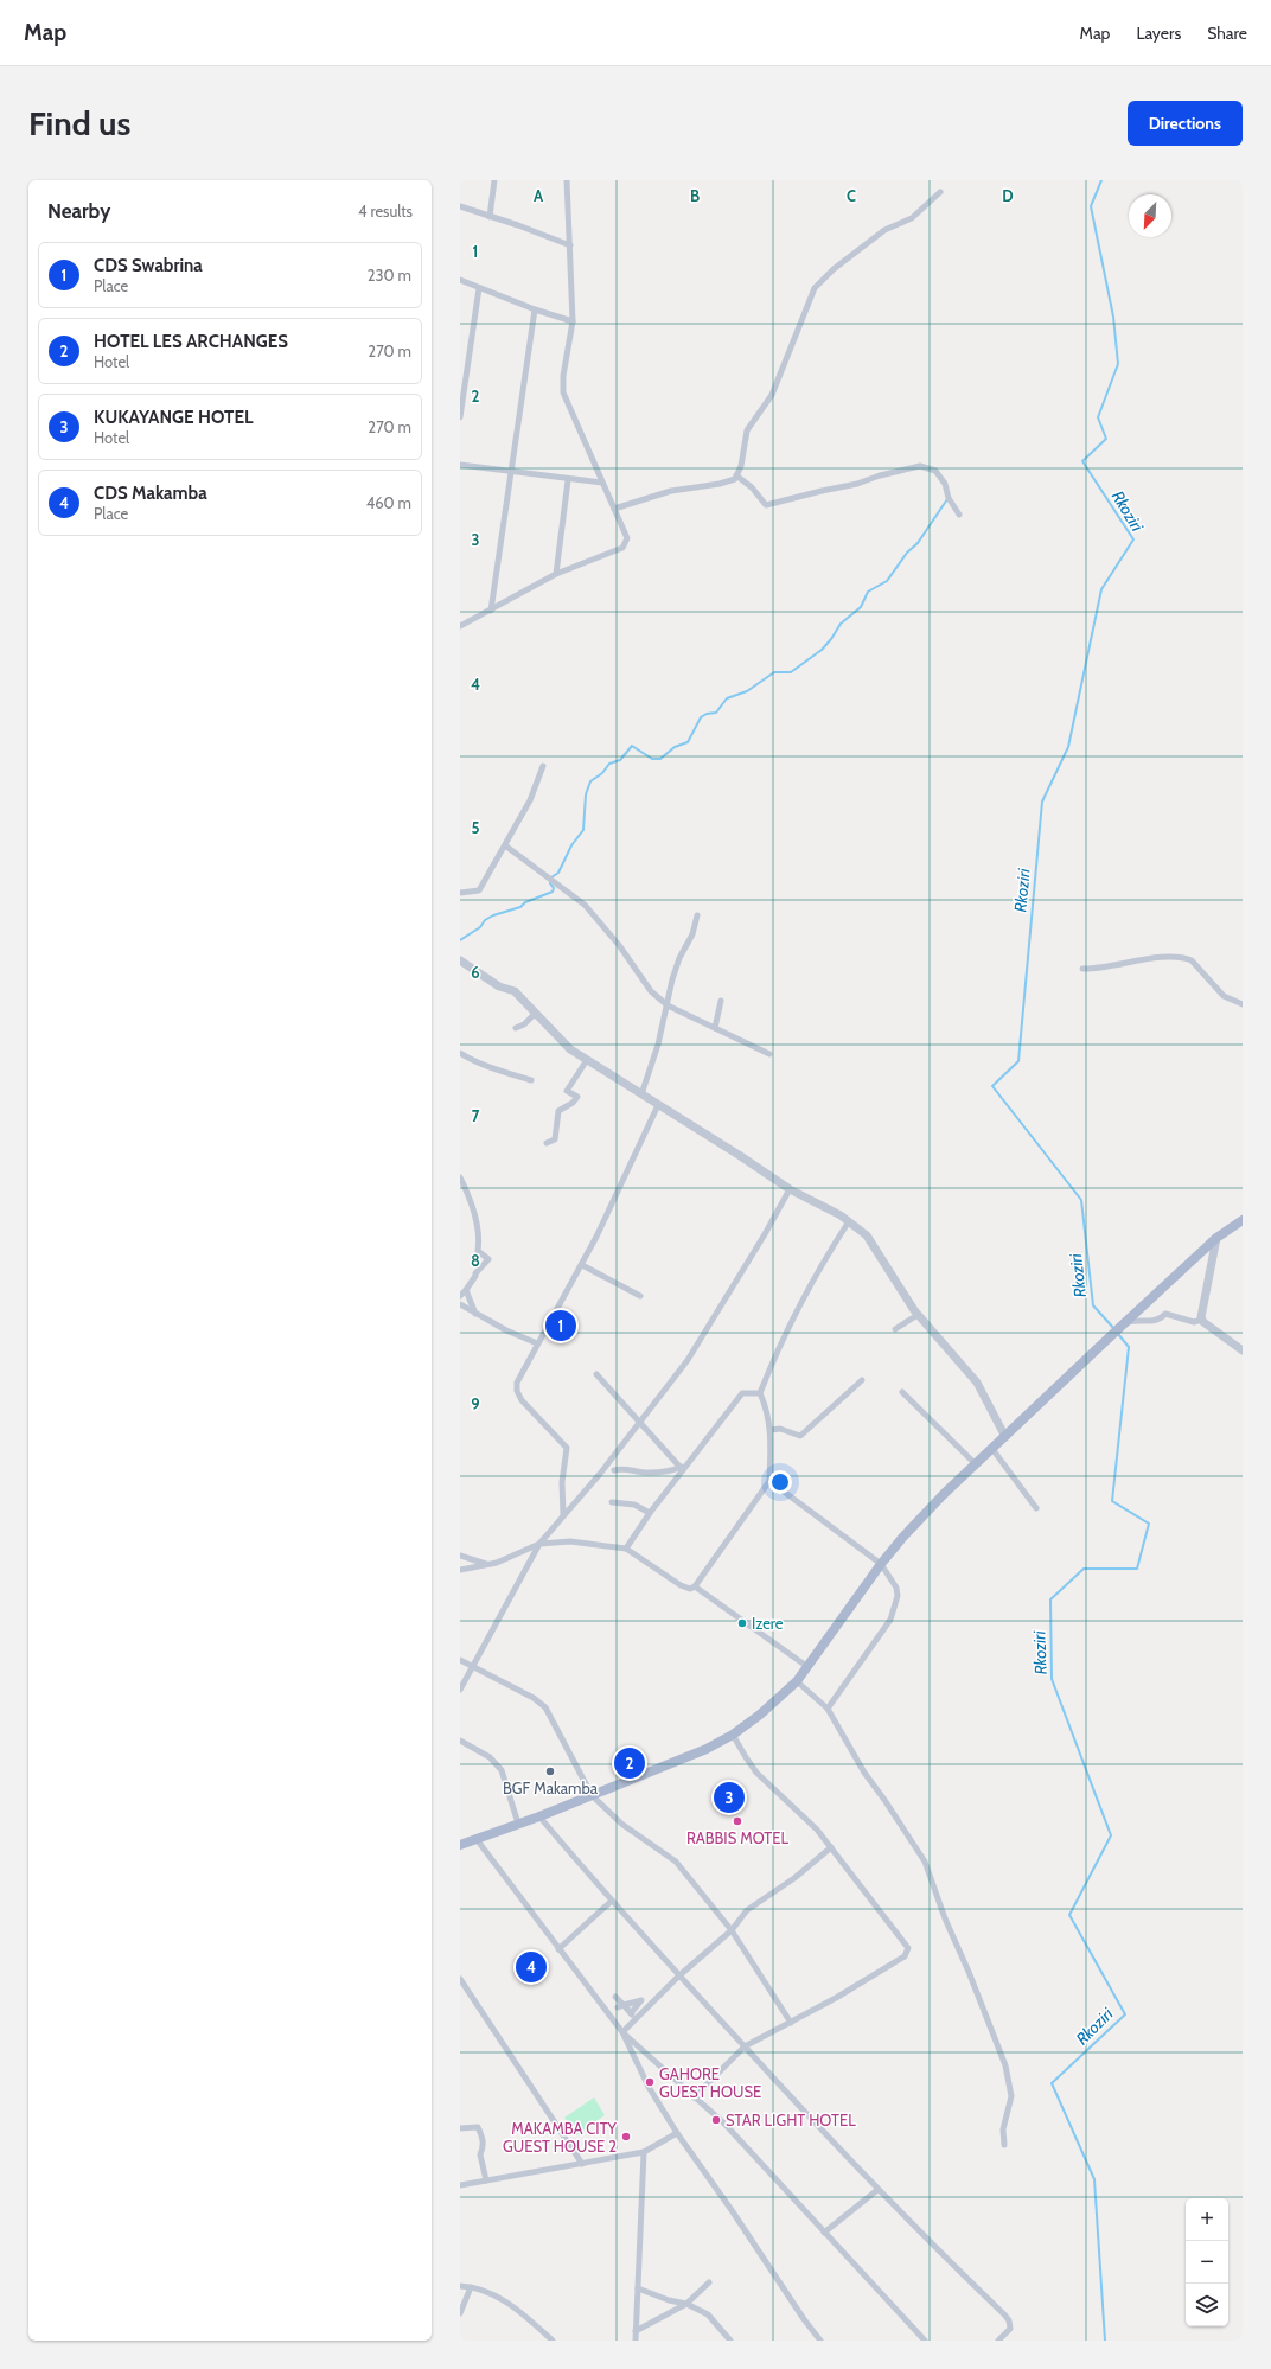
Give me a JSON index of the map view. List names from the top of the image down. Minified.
{"water":["Rkoziri"],"places":["Izere","BGF Makamba","RABBIS MOTEL","GAHORE GUEST HOUSE","STAR LIGHT HOTEL","MAKAMBA CITY GUEST HOUSE 2"],"north":"bottom left","page":{"header":"Map","nav":["Map","Layers","Share"],"buttons":"Directions","title":"Find us","heading":["Nearby","4 results"],"list":[{"mark":"1","name":"CDS Swabrina","note":"Place","value":"230 m"},{"mark":"2","name":"HOTEL LES ARCHANGES","note":"Hotel","value":"270 m"},{"mark":"3","name":"KUKAYANGE HOTEL","note":"Hotel","value":"270 m"},{"mark":"4","name":"CDS Makamba","note":"Place","value":"460 m"}],"pins":["1","2","3","4"],"map_buttons":["+","−"]},"grid":{"columns":["A","B","C","D"],"rows":["1","2","3","4","5","6","7","8","9"]}}
